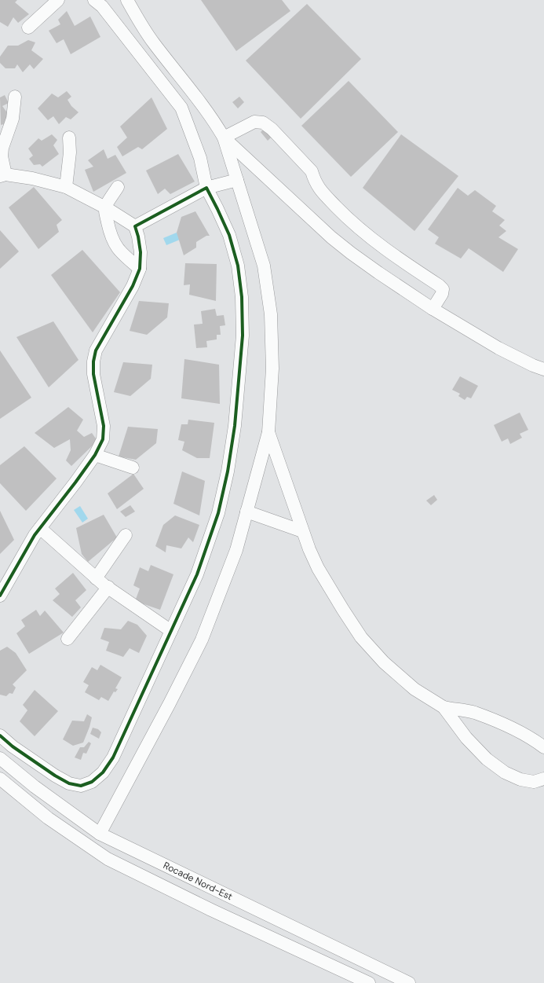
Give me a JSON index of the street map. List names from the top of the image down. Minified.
{"streets":{"street":["Rocade Nord-Est"]}}
